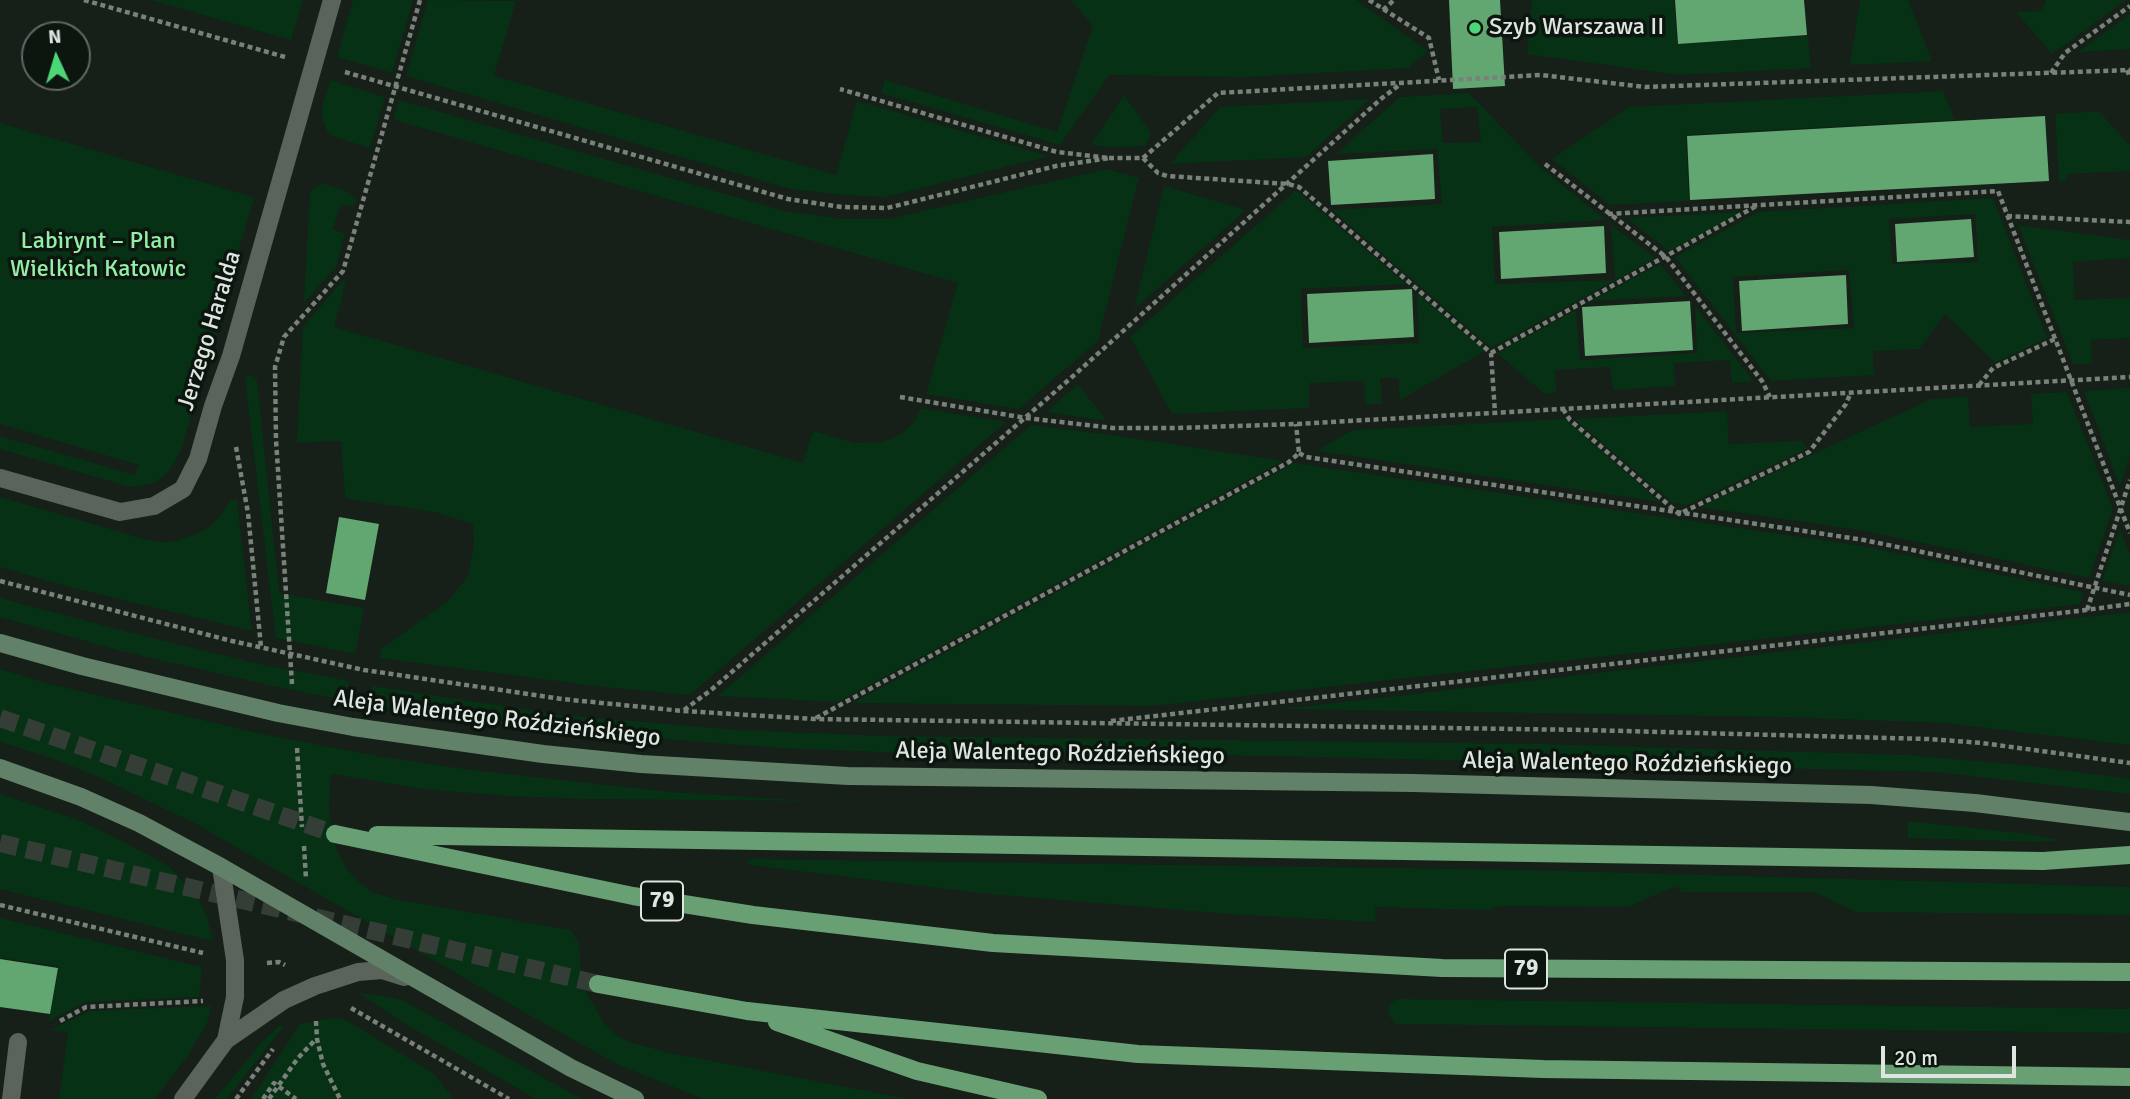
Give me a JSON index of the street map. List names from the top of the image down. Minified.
{"streets":{"main road":["Aleja Walentego Roździeńskiego","79"],"street":["Jerzego Haralda"]},"parks":["Labirynt – Plan Wielkich Katowic"],"places":["Szyb Warszawa II"],"scale_bar":"20 m","north":"top"}
